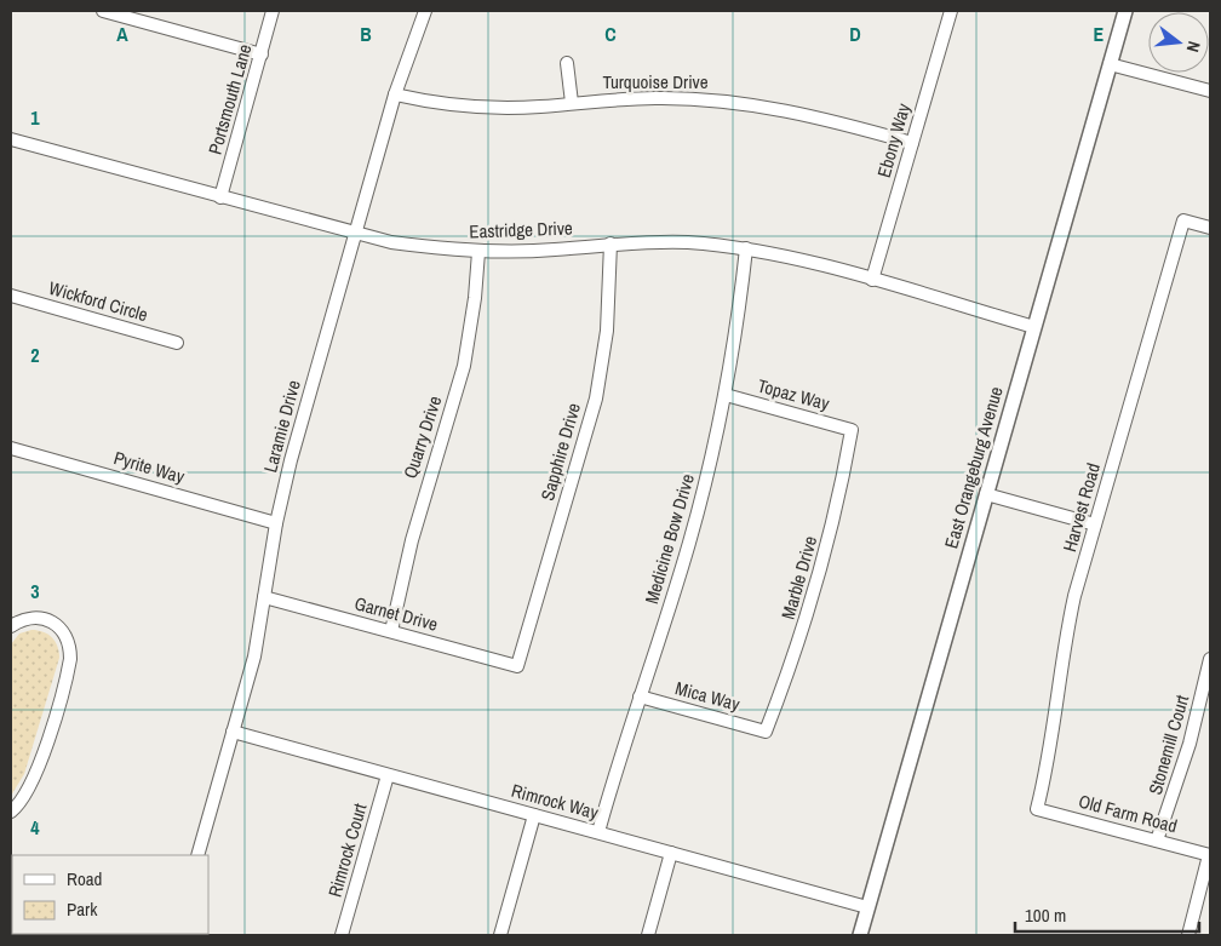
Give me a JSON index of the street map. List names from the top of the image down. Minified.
{"streets":{"street":["Turquoise Drive","Portsmouth Lane","Ebony Way","Eastridge Drive","Wickford Circle","Topaz Way","Laramie Drive","Quarry Drive","Sapphire Drive","Pyrite Way","East Orangeburg Avenue","Harvest Road","Medicine Bow Drive","Marble Drive","Garnet Drive","Mica Way","Stonemill Court","Rimrock Way","Old Farm Road","Rimrock Court"]},"crossings":[["Turquoise Drive","Ebony Way"],["Turquoise Drive","Laramie Drive"],["Portsmouth Lane","Eastridge Drive"],["Ebony Way","Eastridge Drive"],["Eastridge Drive","Laramie Drive"],["Eastridge Drive","Quarry Drive"],["Eastridge Drive","Sapphire Drive"],["Eastridge Drive","East Orangeburg Avenue"],["Eastridge Drive","Medicine Bow Drive"],["Topaz Way","Medicine Bow Drive"],["Topaz Way","Marble Drive"],["Laramie Drive","Pyrite Way"],["Laramie Drive","Garnet Drive"],["Laramie Drive","Rimrock Way"],["Quarry Drive","Garnet Drive"],["Sapphire Drive","Garnet Drive"],["East Orangeburg Avenue","Rimrock Way"],["Harvest Road","Old Farm Road"],["Medicine Bow Drive","Mica Way"],["Medicine Bow Drive","Rimrock Way"],["Marble Drive","Mica Way"],["Stonemill Court","Old Farm Road"],["Rimrock Way","Rimrock Court"]],"legend":["Road","Park"],"scale_bar":"100 m","north":"right","grid":{"columns":["A","B","C","D","E"],"rows":["1","2","3","4"]}}
